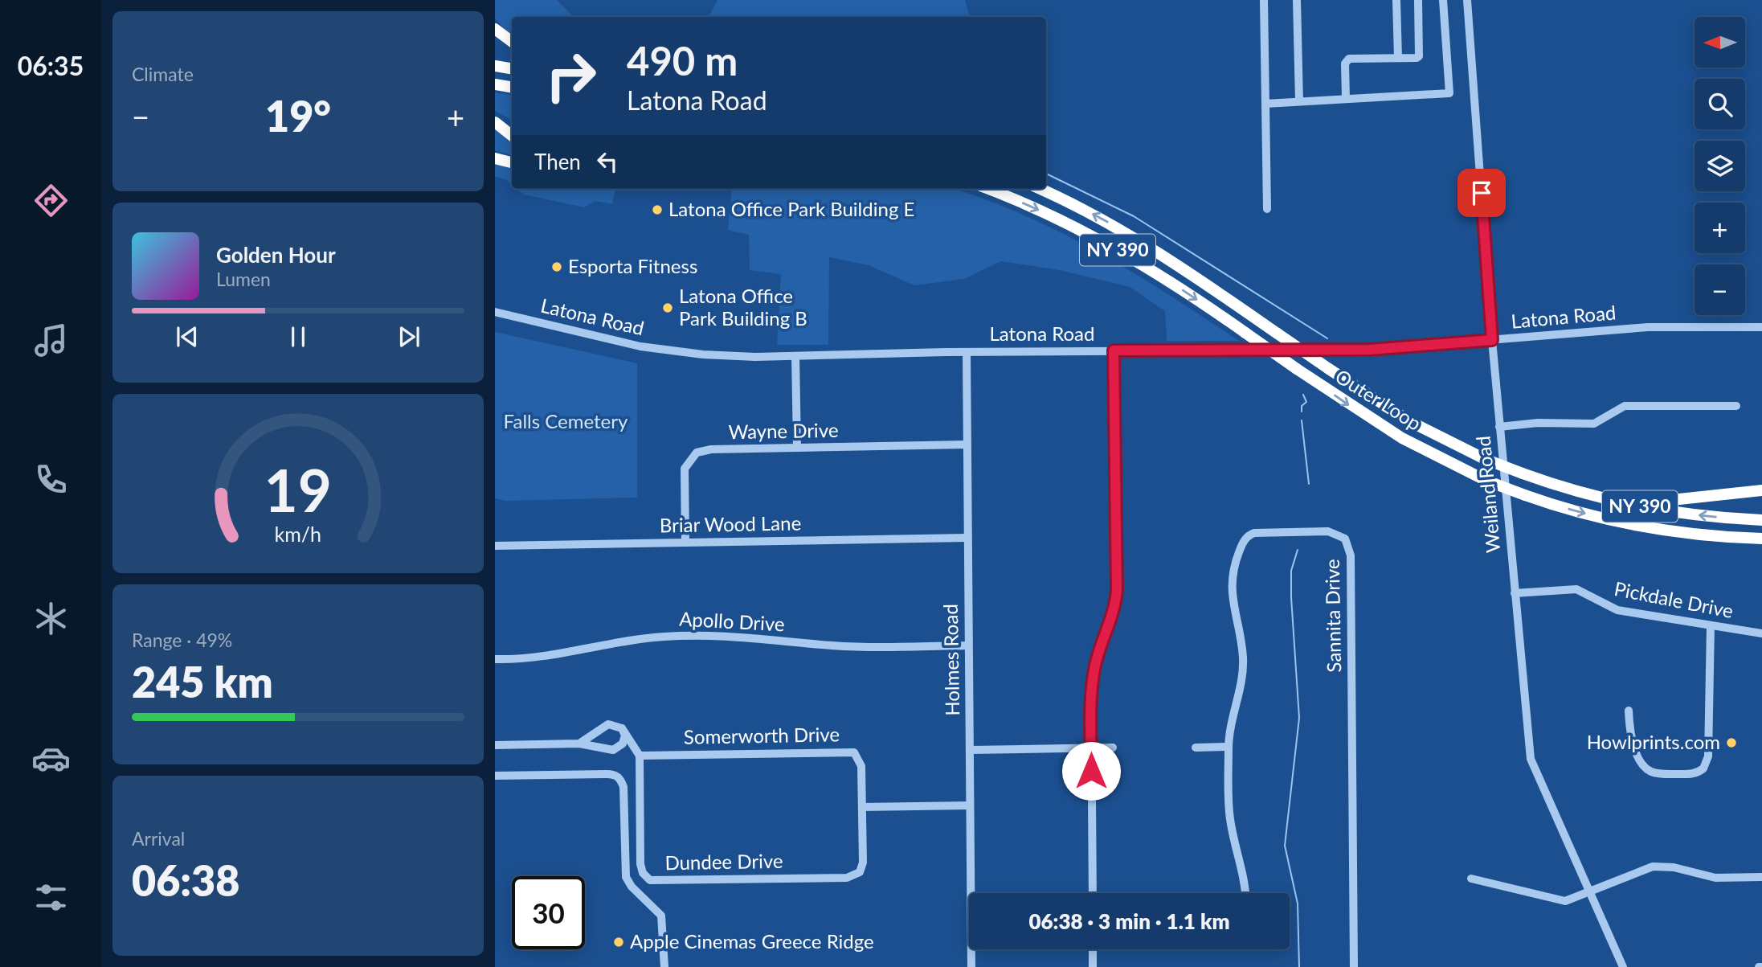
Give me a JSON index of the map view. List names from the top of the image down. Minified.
{"streets":{"highway":["NY 390","Outer Loop"],"street":["Latona Road","Wayne Drive","Weiland Road","Briar Wood Lane","Pickdale Drive","Sannita Drive","Apollo Drive","Holmes Road","Somerworth Drive","Dundee Drive"]},"crossings":[["Latona Road","Weiland Road"],["Latona Road","Holmes Road"],["Wayne Drive","Briar Wood Lane"],["Wayne Drive","Holmes Road"],["Weiland Road","Pickdale Drive"],["Briar Wood Lane","Holmes Road"],["Apollo Drive","Holmes Road"],["Somerworth Drive","Dundee Drive"]],"parks":["Falls Cemetery"],"places":["Latona Office Park Building E","Esporta Fitness","Latona Office Park Building B","Howlprints.com","Apple Cinemas Greece Ridge"],"north":"left","page":{"tabs":"06:35","tile":["Climate",["Range · 49%","245 km"],["Arrival","06:38"]],"map_buttons":["+","−"],"turn":["490 m","Latona Road"],"heat":["−","19°","+"],"then":"Then","song":["Golden Hour","Lumen"],"limit":"30","trip":"06:38 · 3 min · 1.1 km","gauge":["19","km/h"]}}
